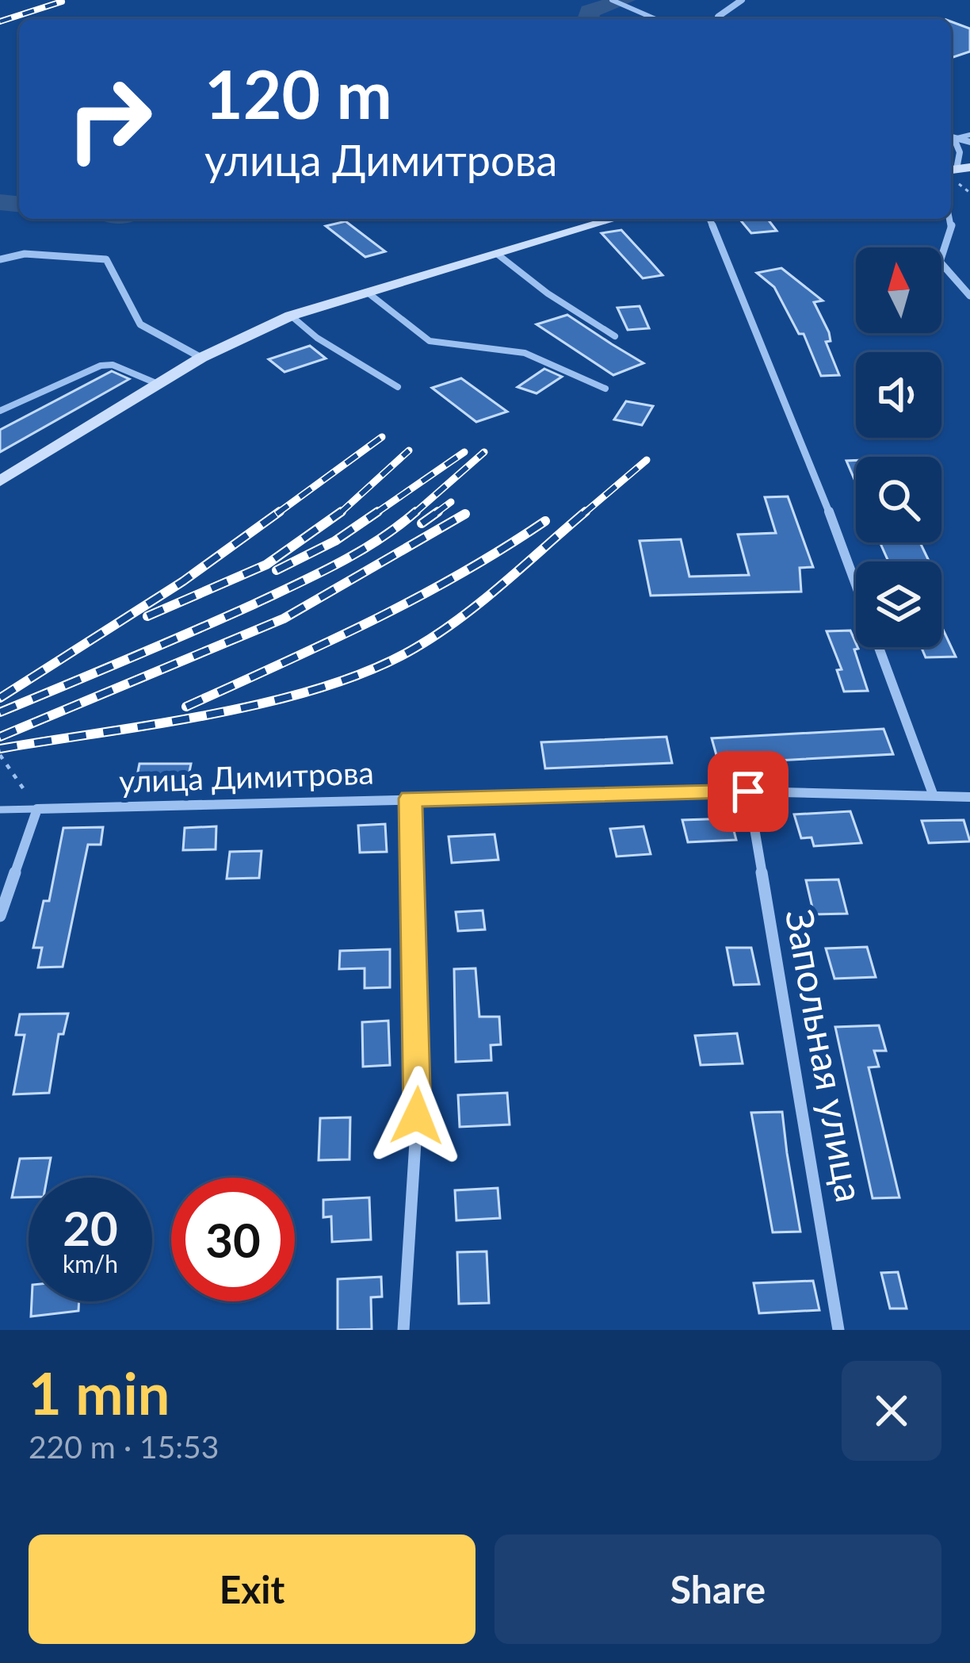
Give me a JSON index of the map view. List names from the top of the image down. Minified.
{"streets":{"street":["улица Димитрова","Запольная улица"]},"crossings":[["улица Димитрова","Запольная улица"]],"north":"top","page":{"turn":["120 m","улица Димитрова"],"speed":"20 km/h","limit":"30","heading":["1 min","220 m · 15:53"],"buttons":["Exit","Share"]}}
